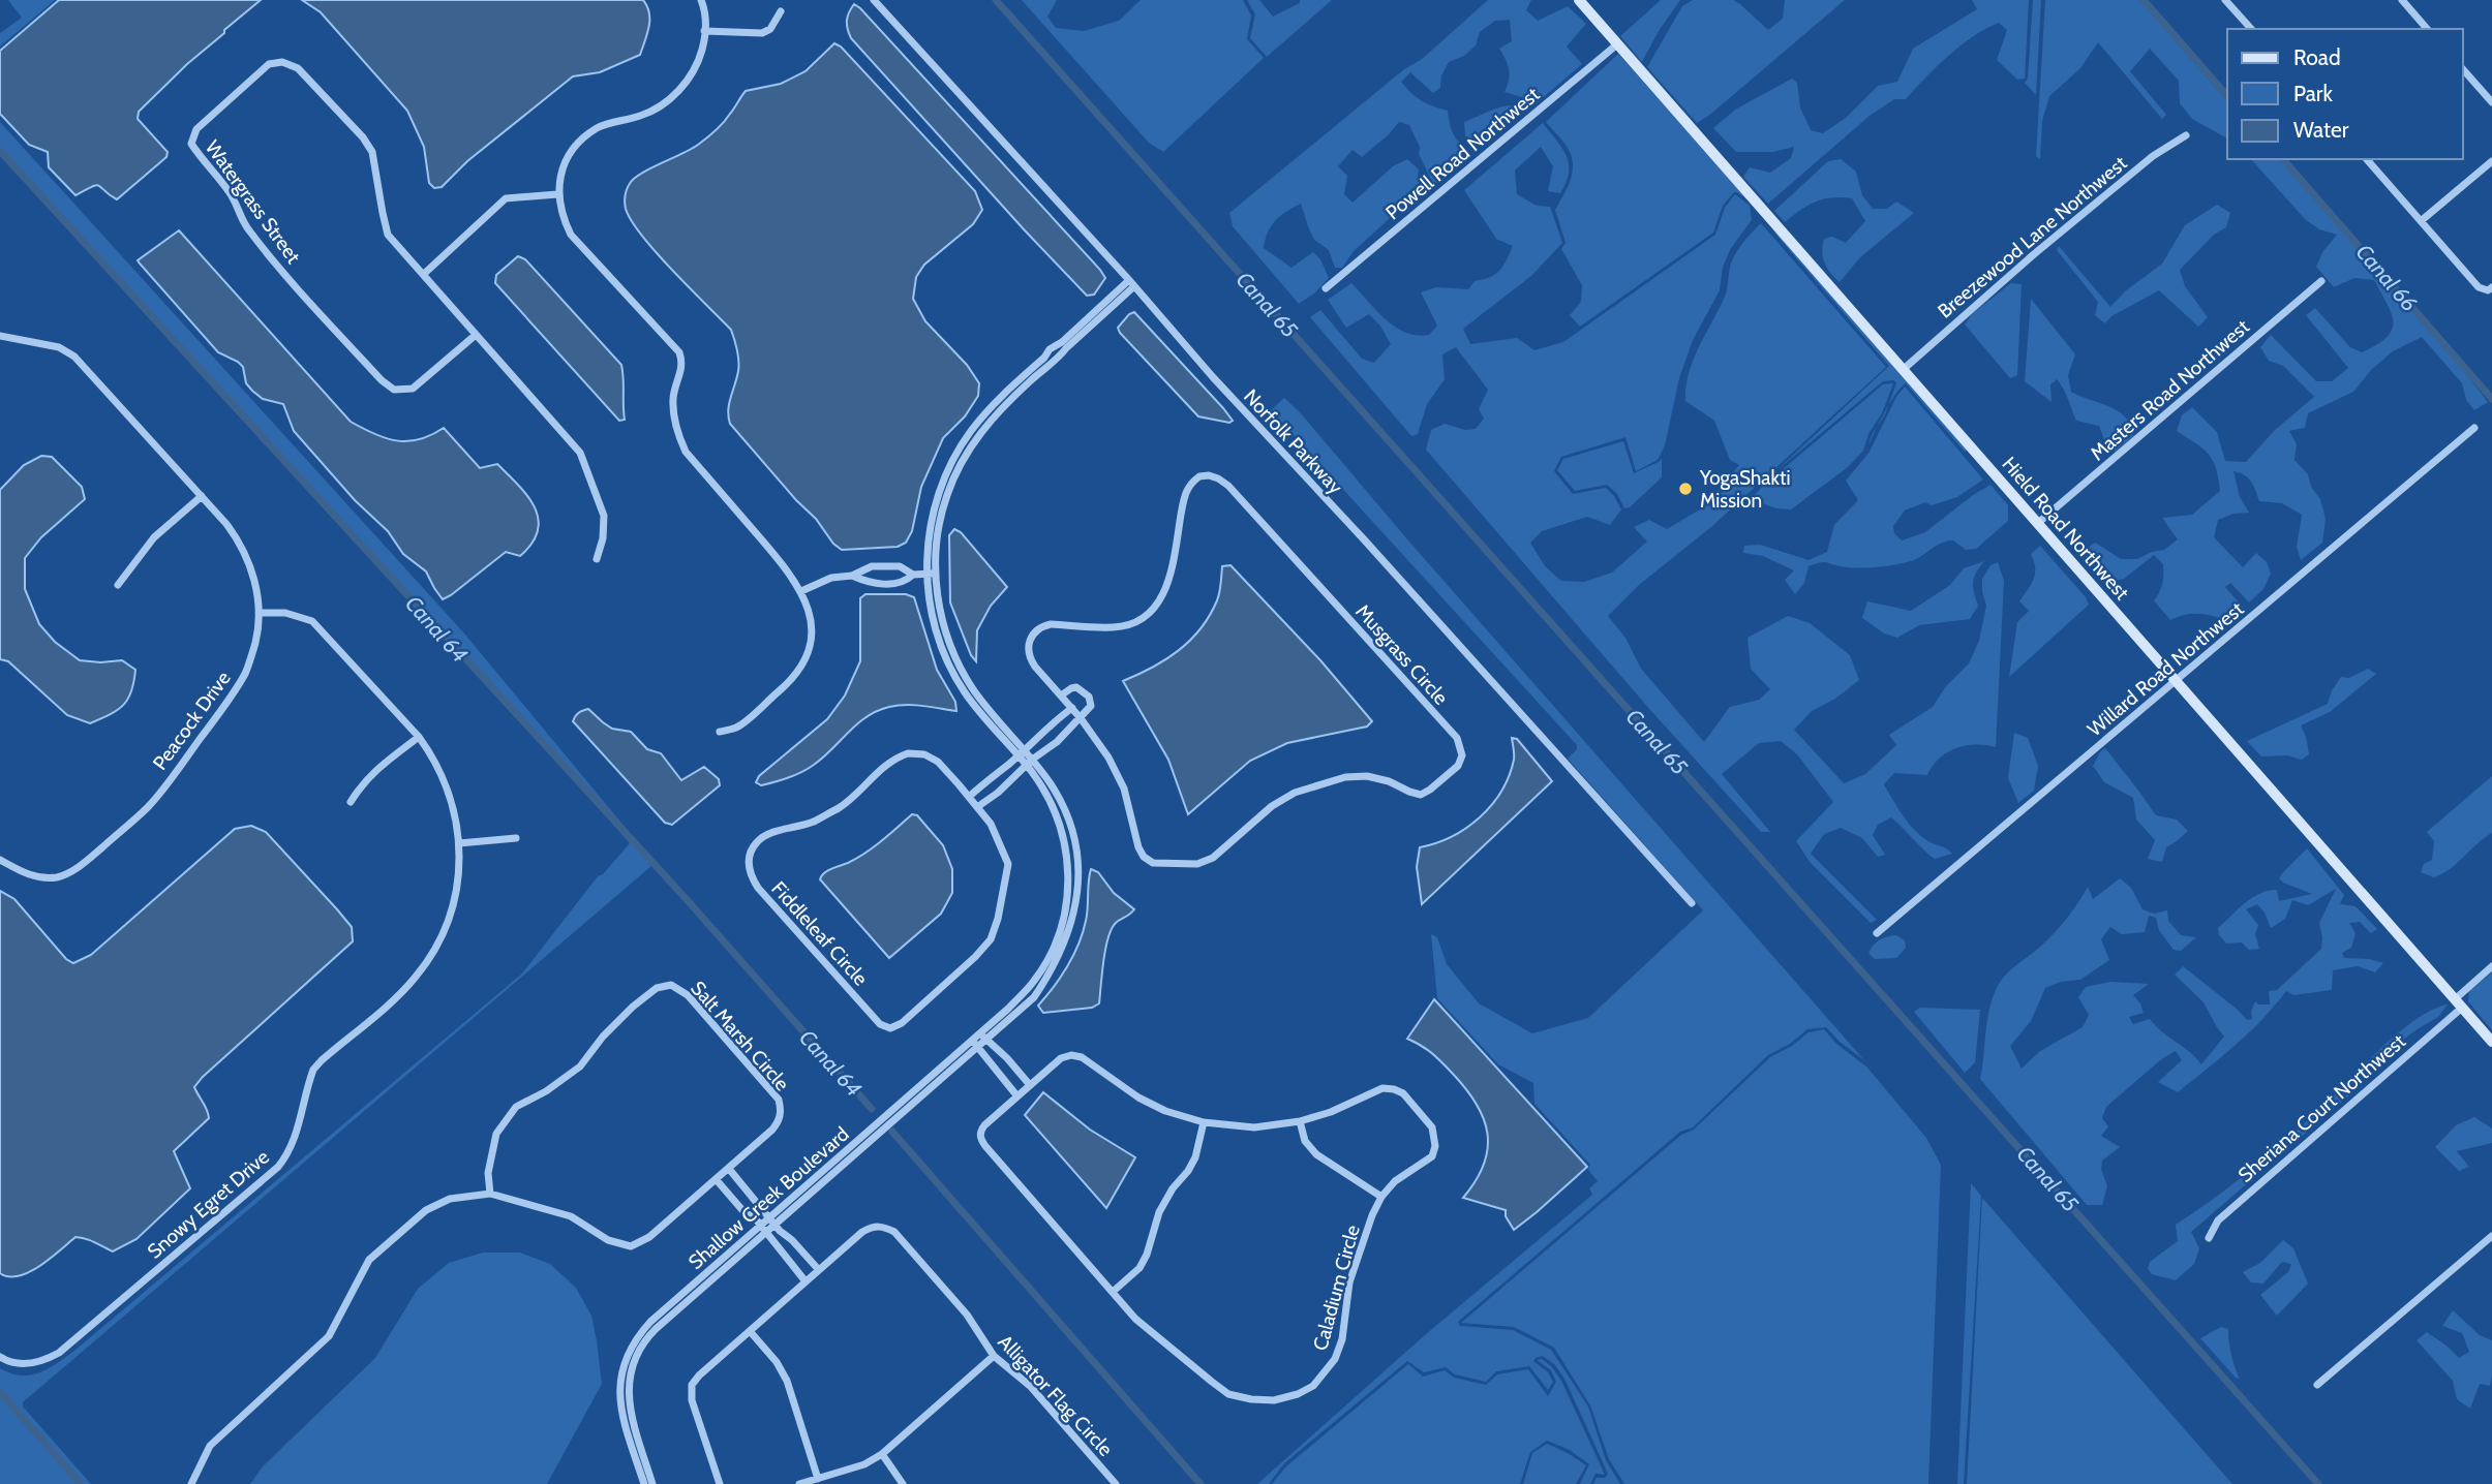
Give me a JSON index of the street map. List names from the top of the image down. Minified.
{"streets":{"street":["Powell Road Northwest","Watergrass Street","Breezewood Lane Northwest","Masters Road Northwest","Norfolk Parkway","Hield Road Northwest","Musgrass Circle","Willard Road Northwest","Peacock Drive","Fiddleleaf Circle","Salt Marsh Circle","Sheriana Court Northwest","Shallow Creek Boulevard","Snowy Egret Drive","Caladium Circle","Alligator Flag Circle"]},"crossings":[["Powell Road Northwest","Hield Road Northwest"],["Breezewood Lane Northwest","Hield Road Northwest"],["Masters Road Northwest","Hield Road Northwest"],["Norfolk Parkway","Shallow Creek Boulevard"],["Hield Road Northwest","Willard Road Northwest"],["Hield Road Northwest","Sheriana Court Northwest"],["Peacock Drive","Snowy Egret Drive"]],"water":["Canal 66","Canal 65","Canal 64"],"places":["YogaShakti Mission"],"legend":["Road","Park","Water"]}
